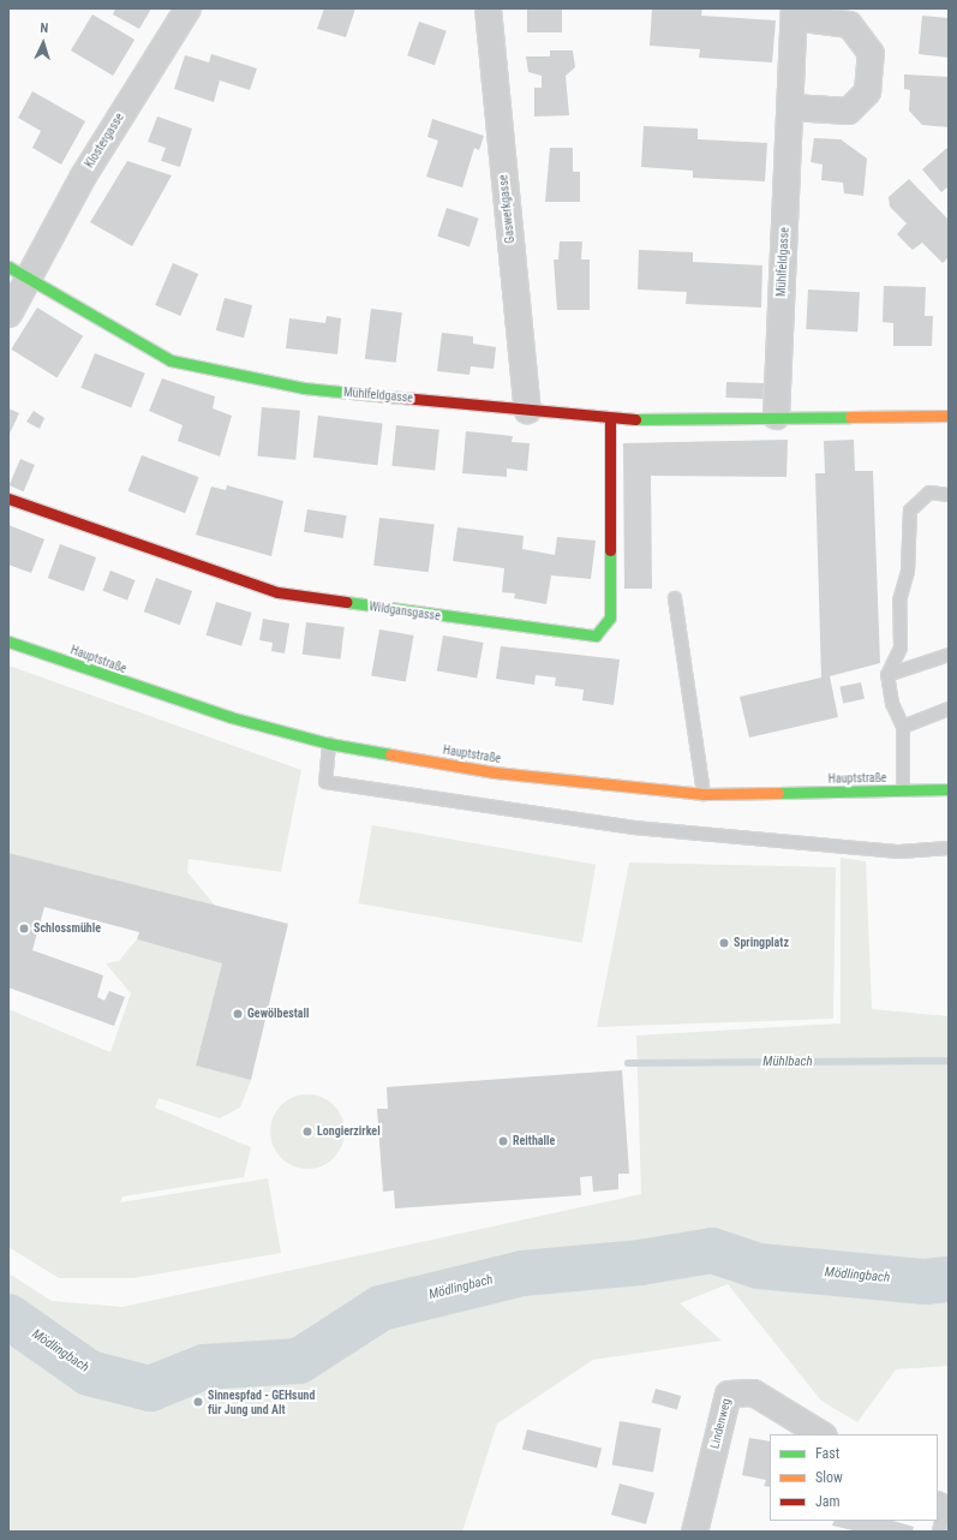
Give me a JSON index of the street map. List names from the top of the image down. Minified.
{"streets":{"street":["Klostergasse","Gaswerkgasse","Mühlfeldgasse","Wildgansgasse","Hauptstraße","Lindenweg"]},"crossings":[["Klostergasse","Mühlfeldgasse"],["Gaswerkgasse","Mühlfeldgasse"],["Mühlfeldgasse","Wildgansgasse"]],"water":["Mühlbach","Mödlingbach"],"places":["Schlossmühle","Springplatz","Gewölbestall","Longierzirkel","Reithalle","Sinnespfad - GEHsund für Jung und Alt"],"legend":["Fast","Slow","Jam"],"north":"top"}
